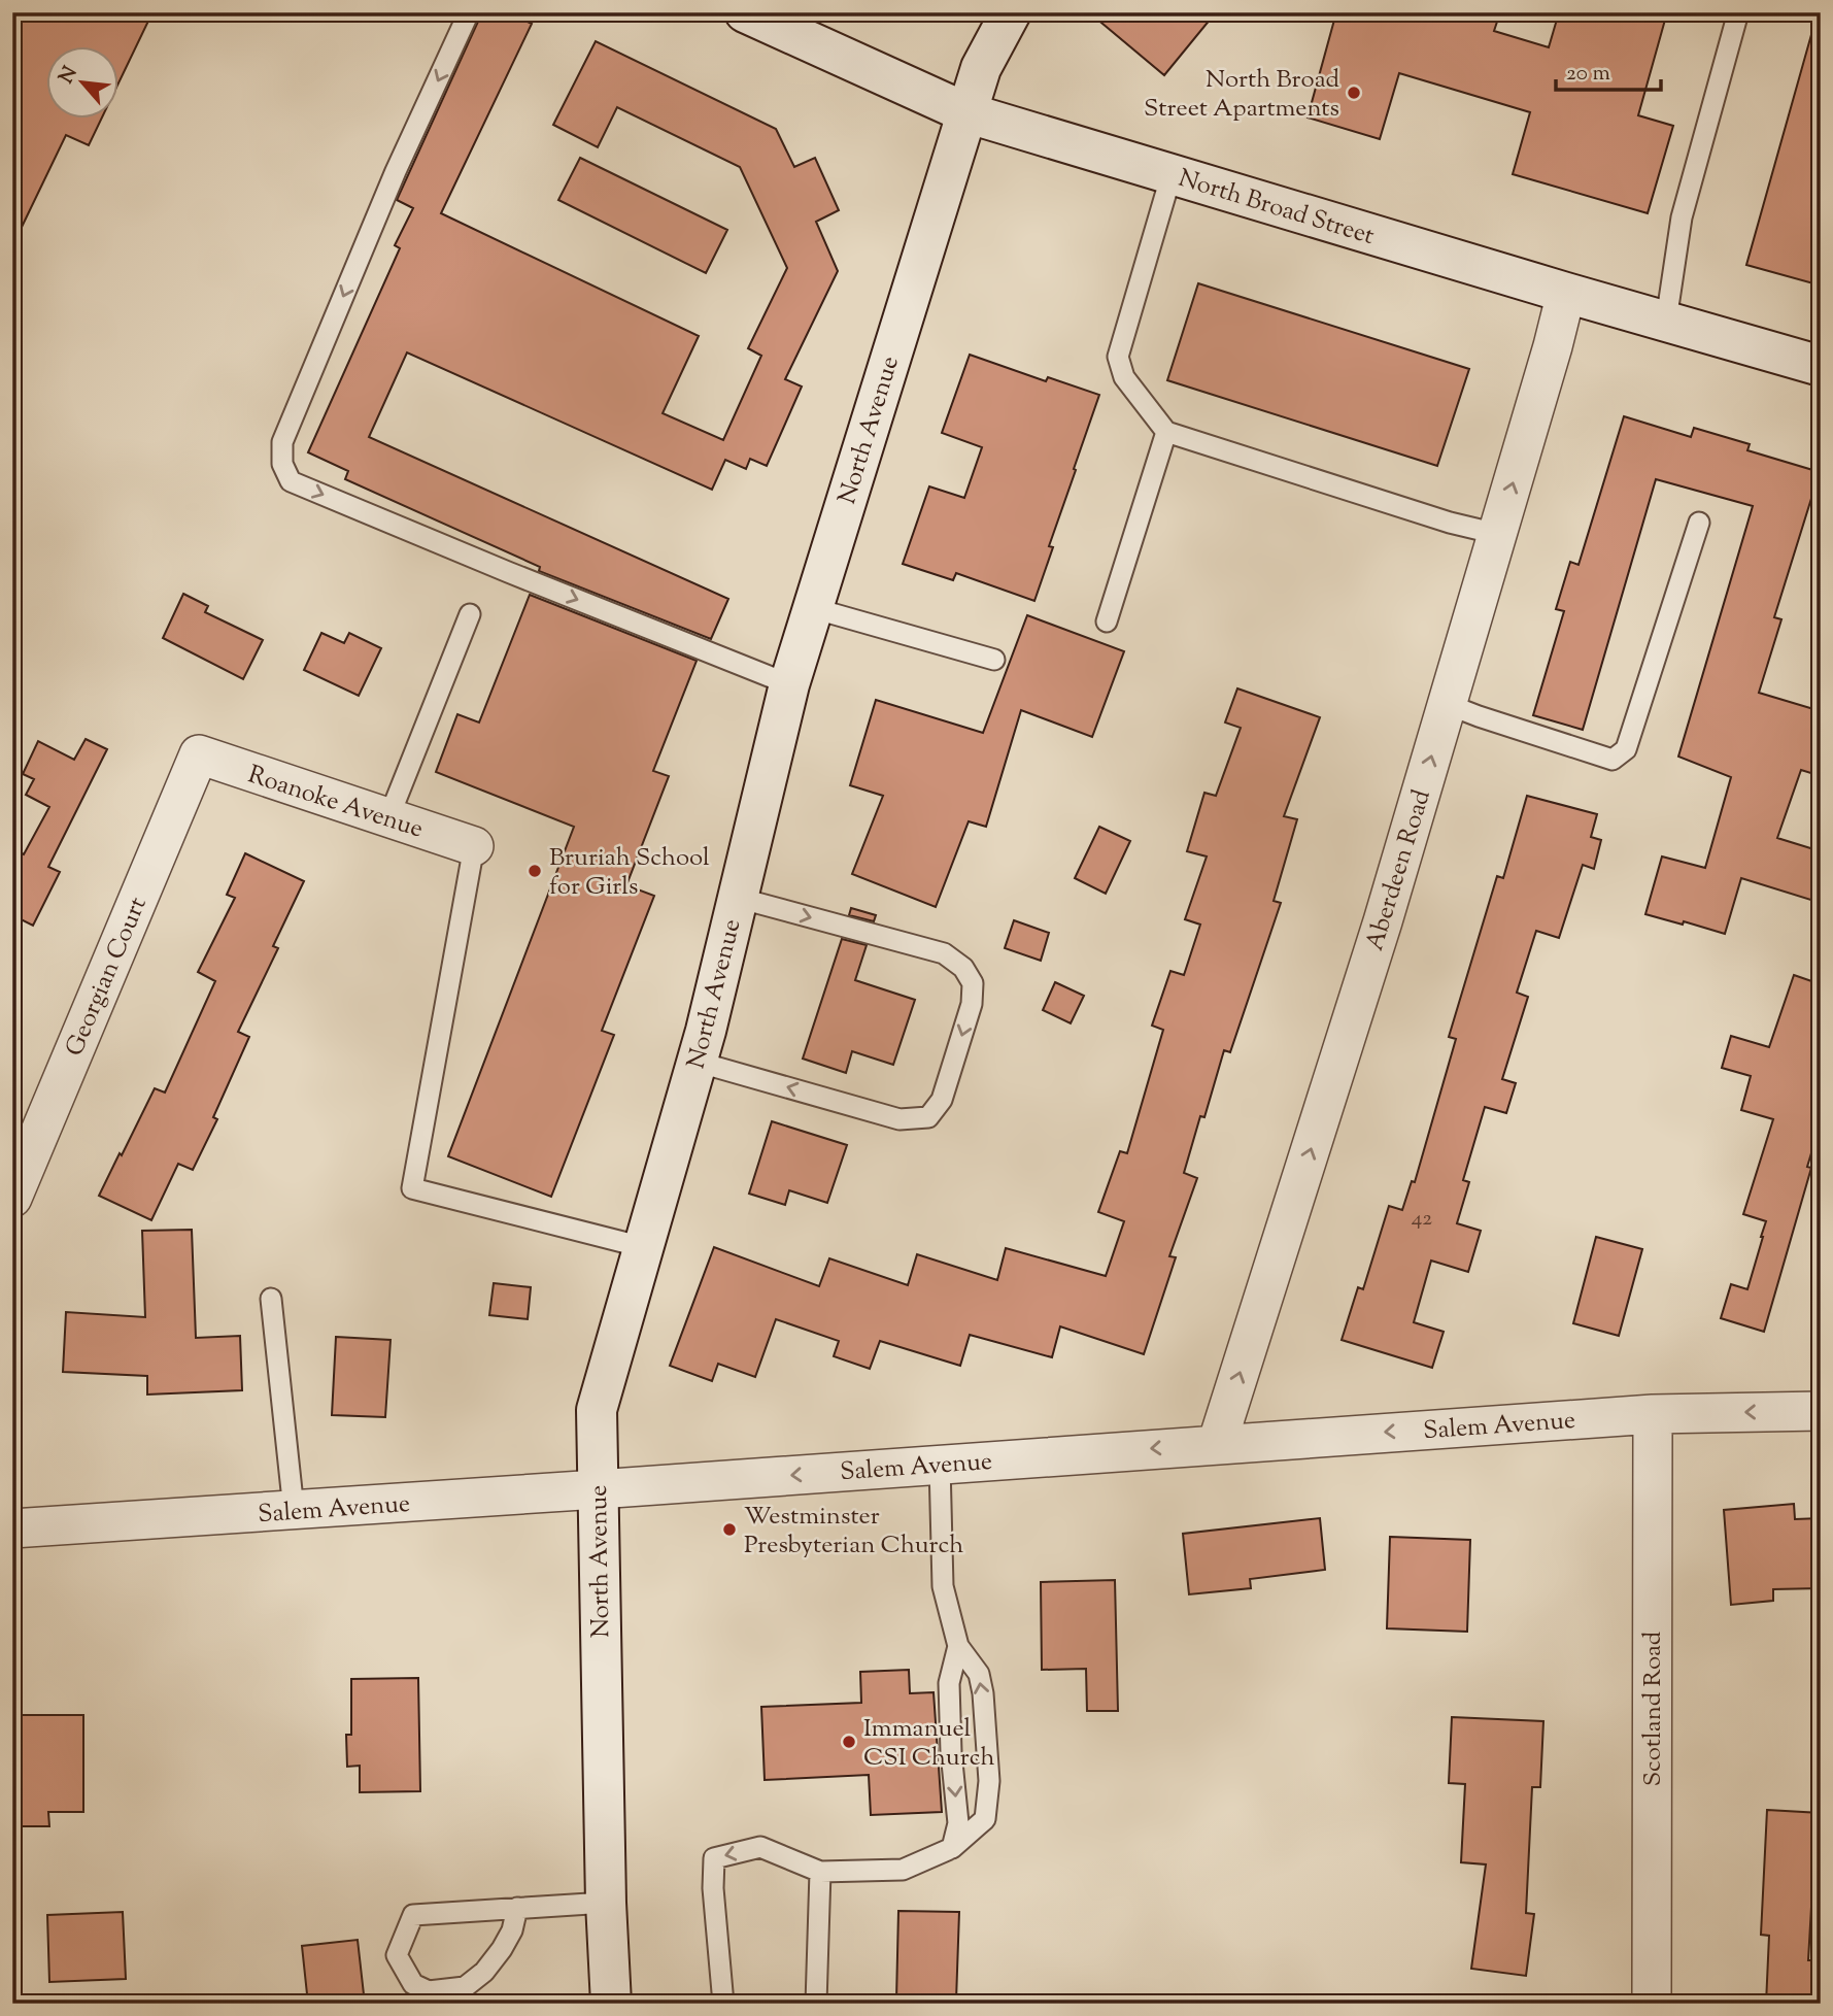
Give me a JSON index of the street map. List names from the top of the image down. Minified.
{"streets":{"main road":["North Broad Street","North Avenue"],"street":["Roanoke Avenue","Aberdeen Road","Georgian Court","Salem Avenue","Scotland Road"]},"crossings":[["North Broad Street","North Avenue"],["North Broad Street","Aberdeen Road"],["North Avenue","Salem Avenue"],["Roanoke Avenue","Georgian Court"],["Aberdeen Road","Salem Avenue"],["Salem Avenue","Scotland Road"]],"one_way":["Aberdeen Road","Salem Avenue"],"places":["North Broad Street Apartments","Bruriah School for Girls","Westminster Presbyterian Church","Immanuel CSI Church"],"house_numbers":["42"],"scale_bar":"20 m","north":"top left"}
